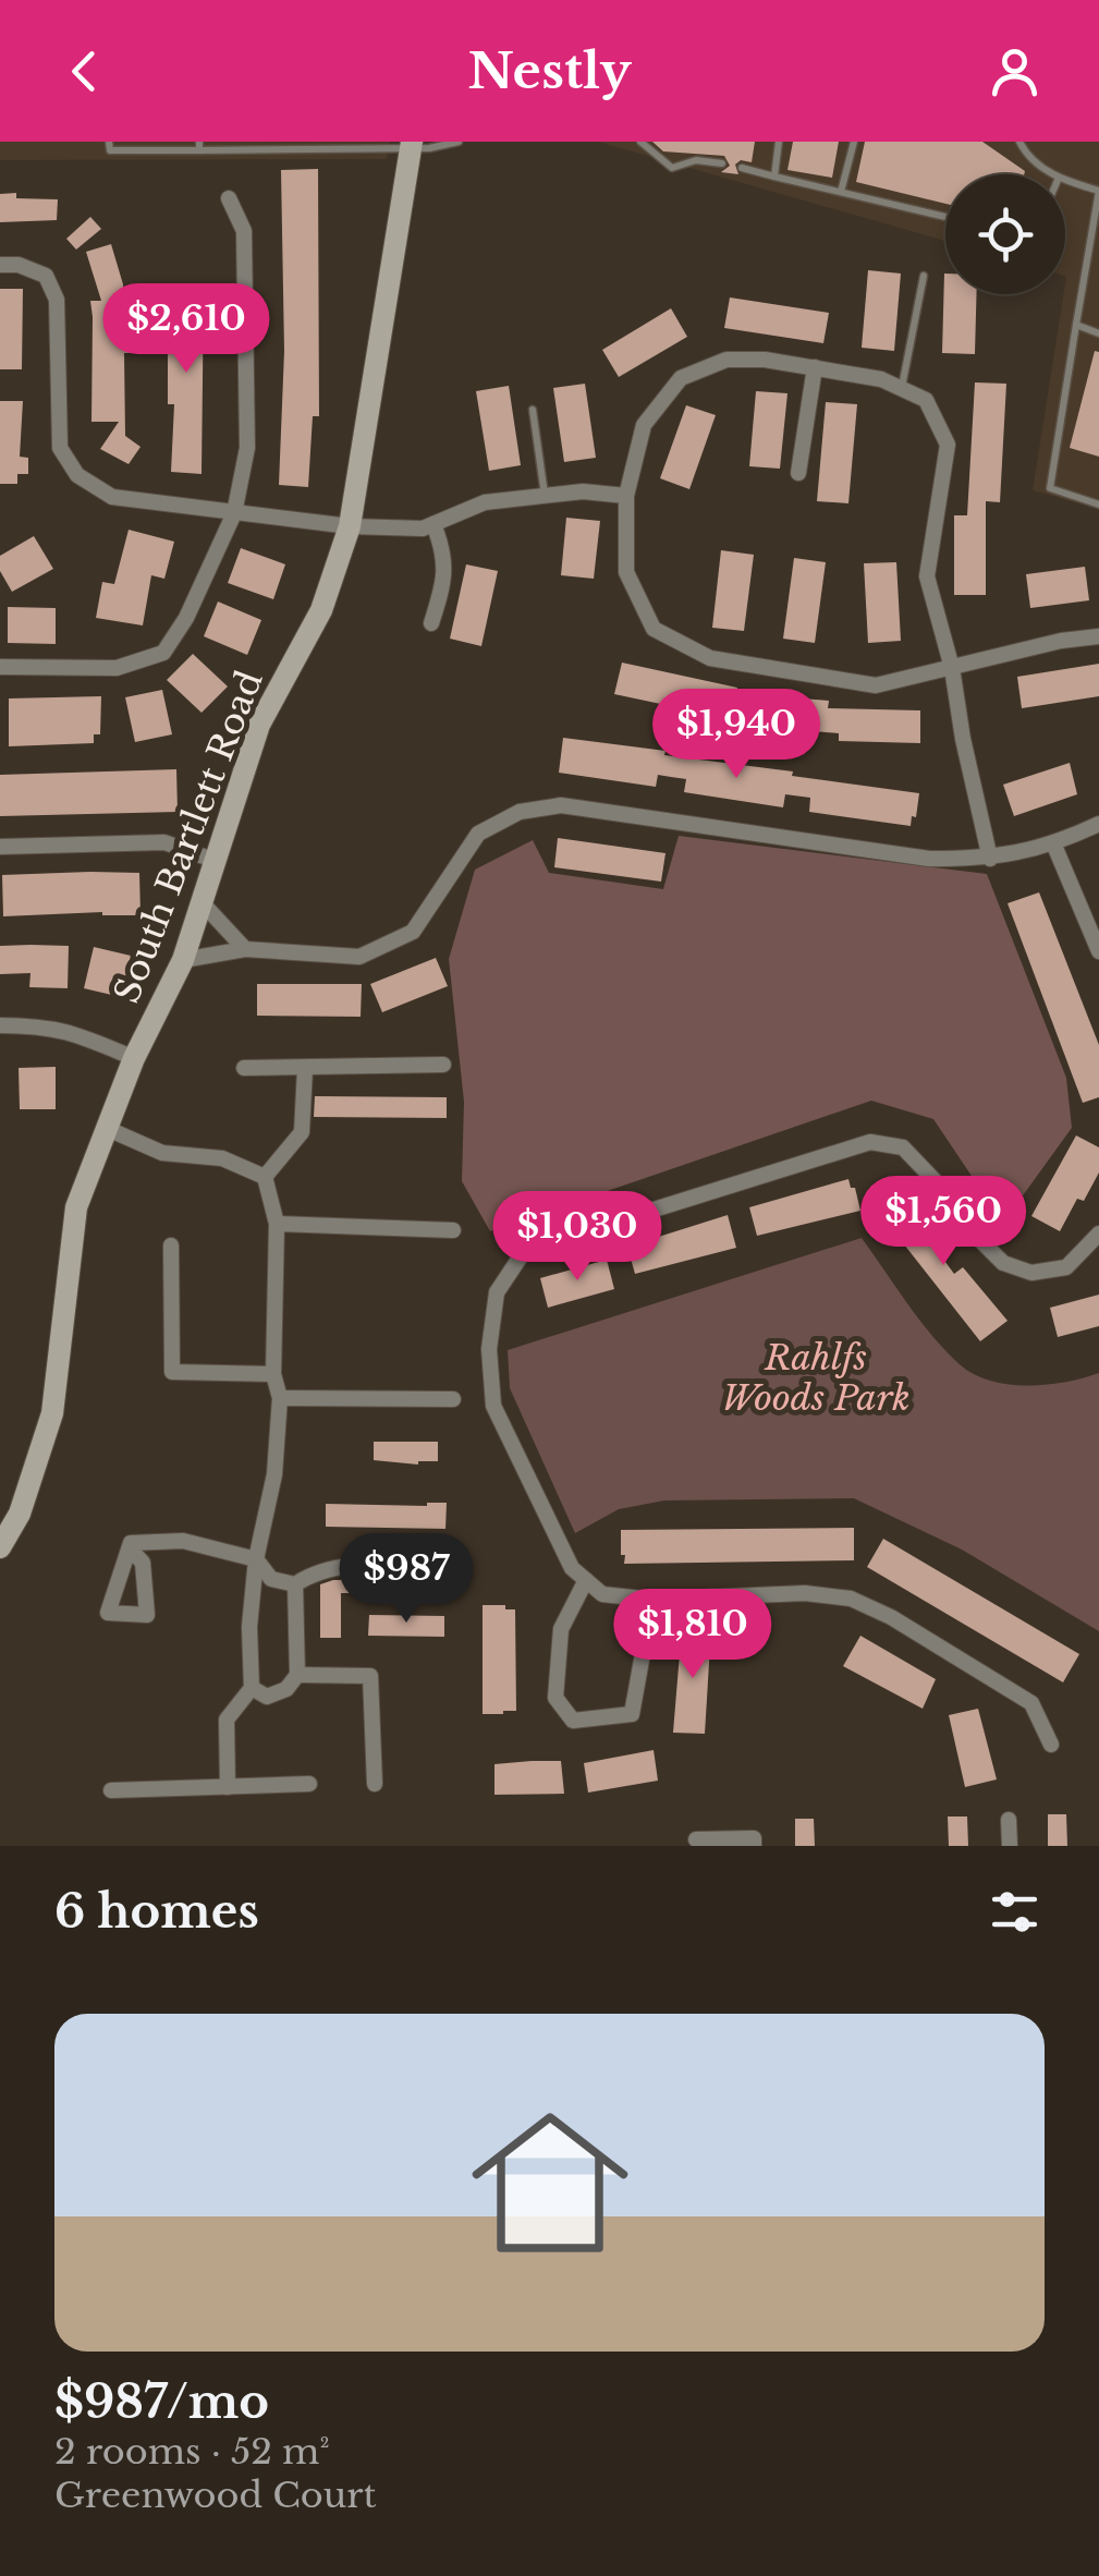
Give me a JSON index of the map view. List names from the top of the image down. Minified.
{"streets":{"main road":["South Bartlett Road"]},"parks":["Rahlfs Woods Park"],"page":{"header":"Nestly","price":["$2,610","$1,940","$1,560","$1,030","$987","$1,810"],"heading":"6 homes","list":[{"name":"$987/mo","note":"2 rooms · 52 m² · Greenwood Court"}]}}
